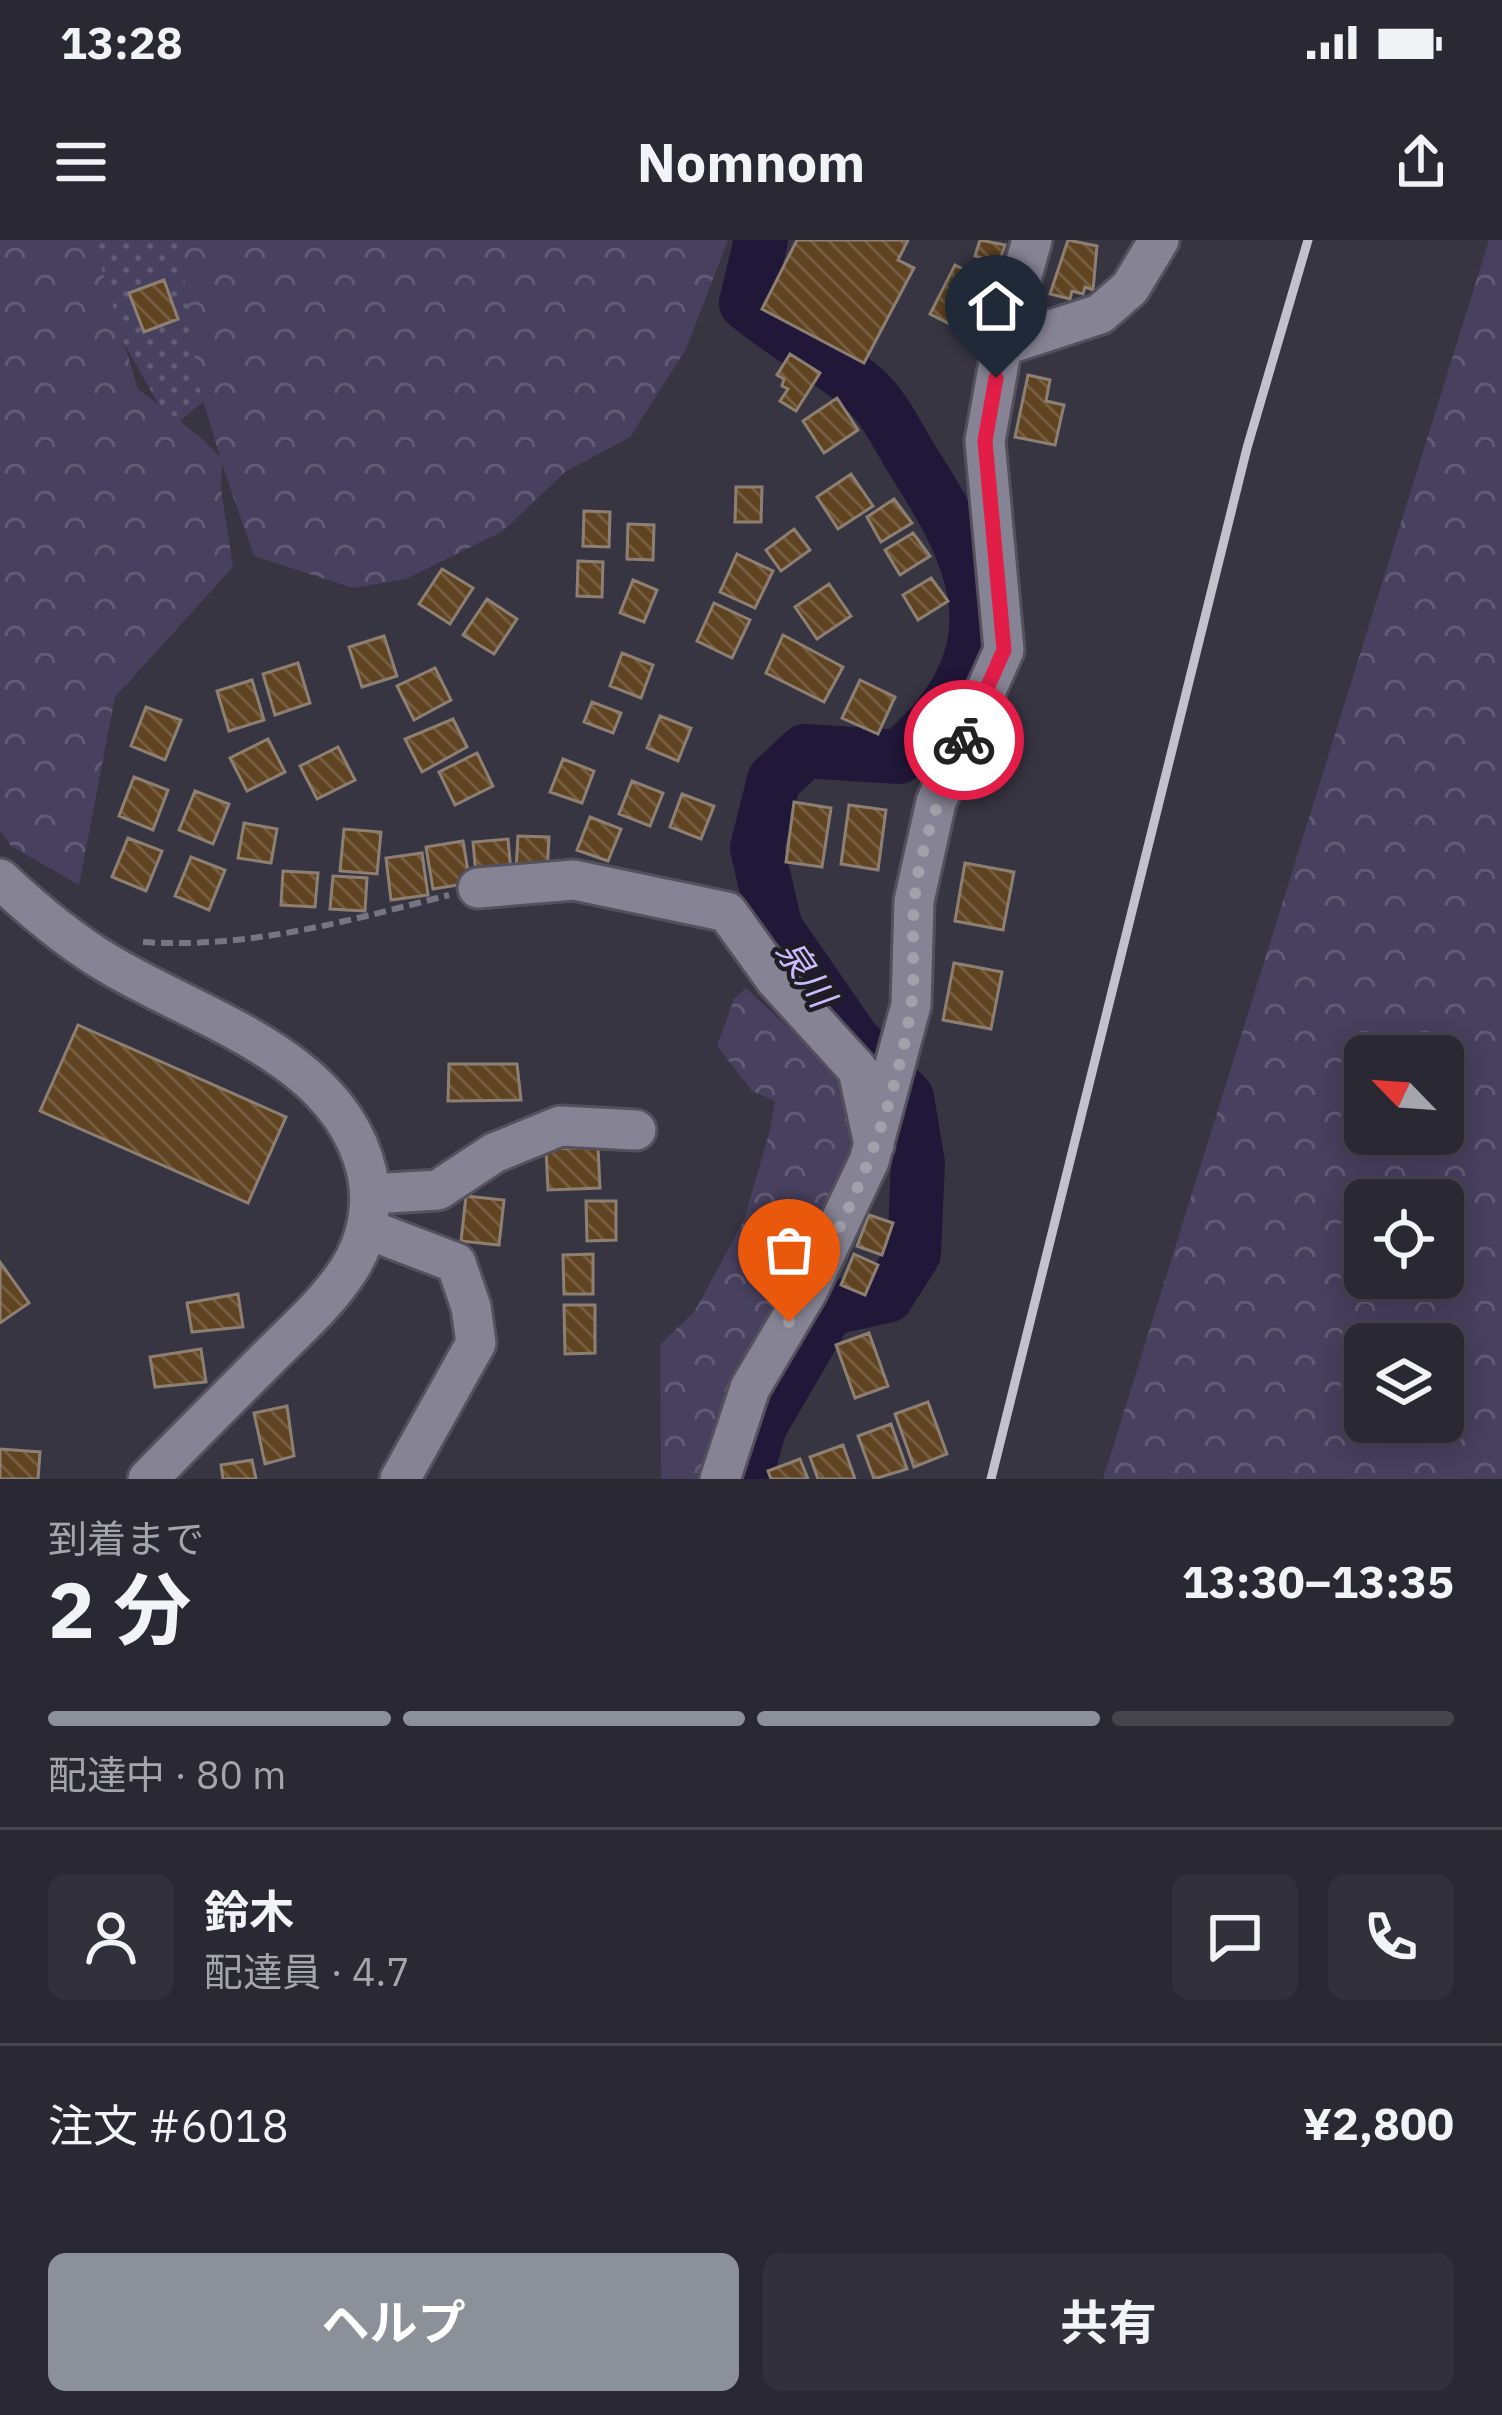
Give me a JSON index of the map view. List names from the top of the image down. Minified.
{"water":["泉川"],"north":"top left","page":{"status":"13:28","header":"Nomnom","heading":["2 分","到着まで","13:30–13:35"],"panel":["鈴木","配達員 · 4.7","注文 #6018","¥2,800"],"bar":"配達中 · 80 m","buttons":["ヘルプ","共有"]}}
